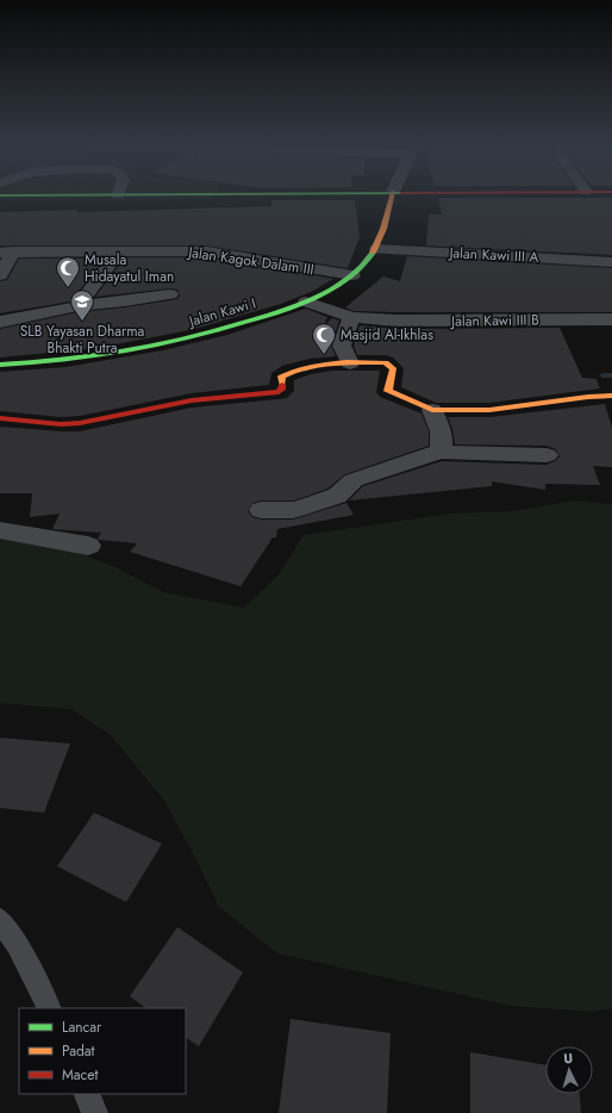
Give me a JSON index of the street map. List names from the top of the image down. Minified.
{"streets":{"street":["Jalan Kawi III A","Jalan Kagok Dalam III","Jalan Kawi I","Jalan Kawi III B"]},"crossings":[["Jalan Kawi III A","Jalan Kawi I"],["Jalan Kagok Dalam III","Jalan Kawi I"],["Jalan Kawi I","Jalan Kawi III B"]],"places":{"mosque":["Musala Hidayatul Iman","Masjid Al-Ikhlas"],"school or university":["SLB Yayasan Dharma Bhakti Putra"]},"legend":["Lancar","Padat","Macet"],"north":"top"}
